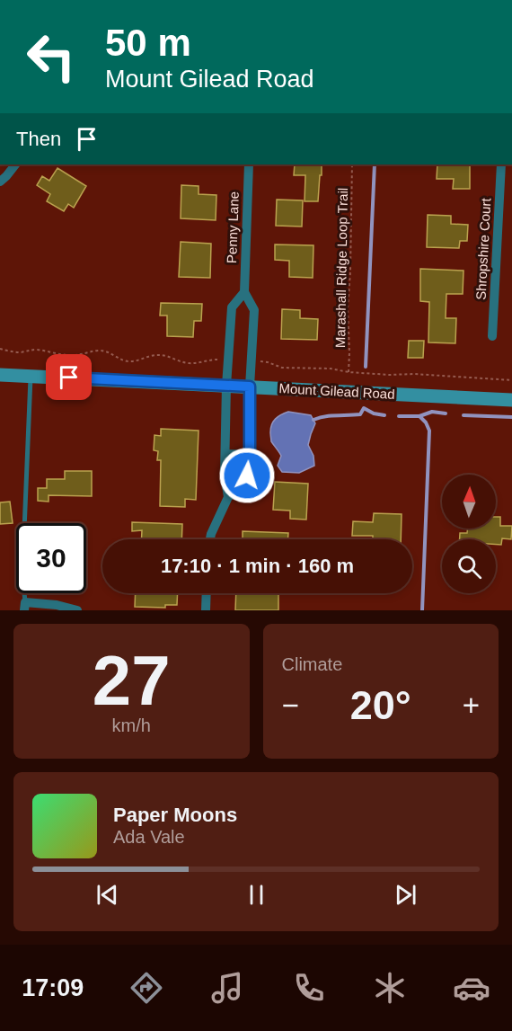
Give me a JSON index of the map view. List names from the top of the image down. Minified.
{"streets":{"street":["Penny Lane","Shropshire Court","Mount Gilead Road"],"path":["Marashall Ridge Loop Trail"]},"crossings":[["Penny Lane","Mount Gilead Road"]],"north":"top","page":{"turn":["50 m","Mount Gilead Road"],"then":"Then","limit":"30","trip":"17:10 · 1 min · 160 m","tile":[["27","km/h"],"Climate"],"heat":["−","20°","+"],"song":["Paper Moons","Ada Vale"],"tabs":"17:09"}}
